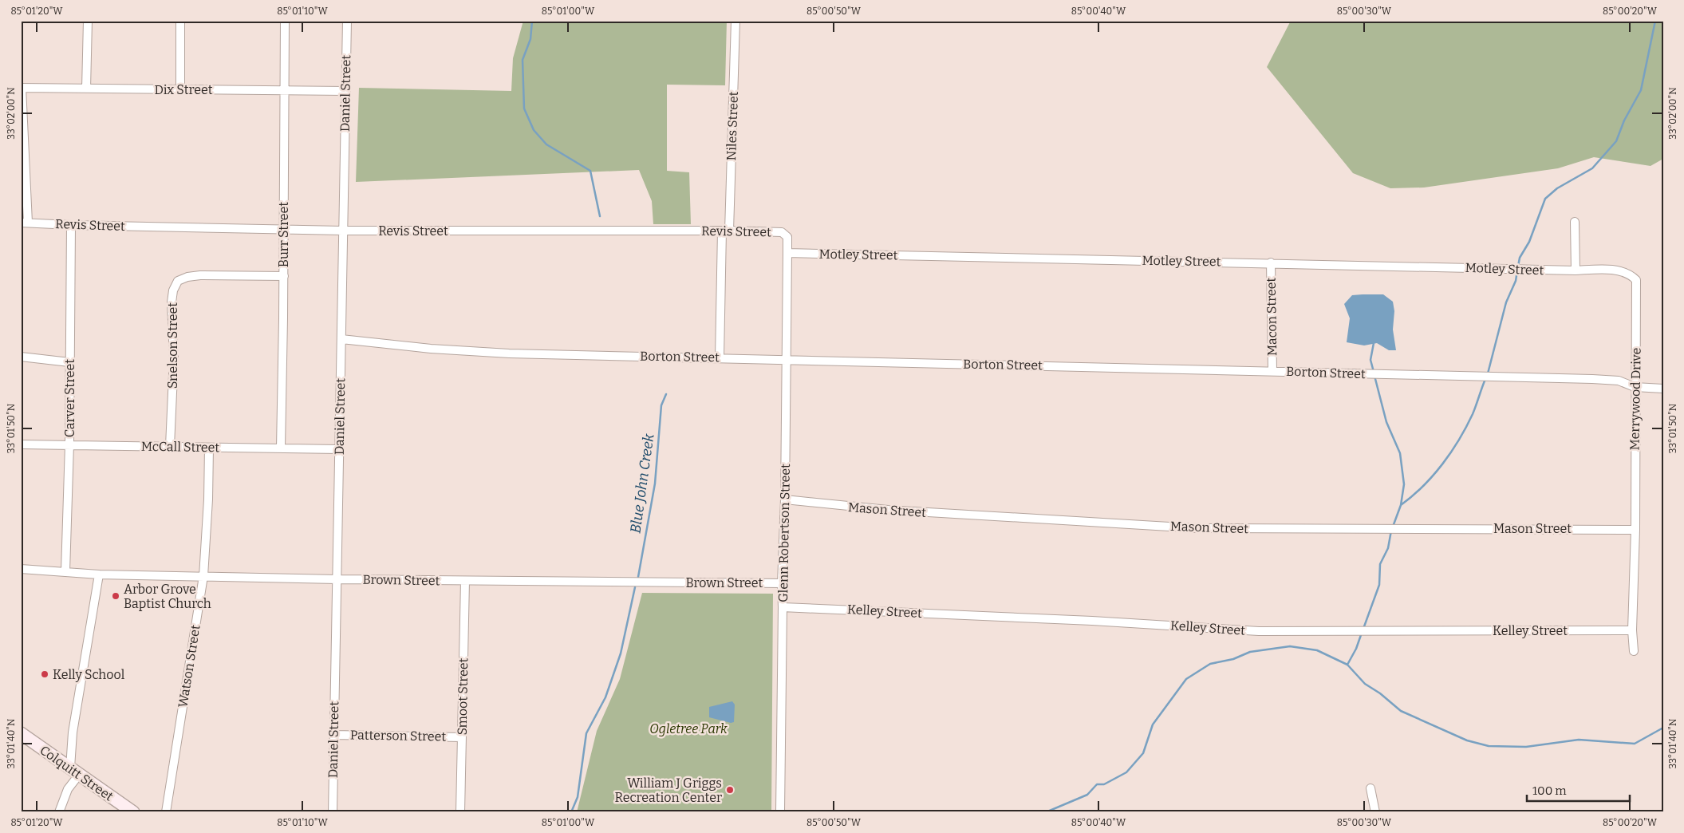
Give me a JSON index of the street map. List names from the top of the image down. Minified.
{"streets":{"street":["Dix Street","Daniel Street","Niles Street","Revis Street","Burr Street","Motley Street","Macon Street","Snelson Street","Borton Street","Carver Street","Merrywood Drive","McCall Street","Mason Street","Glenn Robertson Street","Brown Street","Kelley Street","Watson Street","Smoot Street","Patterson Street","Colquitt Street"]},"crossings":[["Dix Street","Daniel Street"],["Dix Street","Burr Street"],["Daniel Street","Revis Street"],["Daniel Street","Borton Street"],["Daniel Street","McCall Street"],["Daniel Street","Brown Street"],["Daniel Street","Patterson Street"],["Niles Street","Revis Street"],["Niles Street","Borton Street"],["Revis Street","Burr Street"],["Revis Street","Motley Street"],["Revis Street","Carver Street"],["Revis Street","Glenn Robertson Street"],["Burr Street","Snelson Street"],["Burr Street","McCall Street"],["Motley Street","Macon Street"],["Motley Street","Merrywood Drive"],["Motley Street","Glenn Robertson Street"],["Macon Street","Borton Street"],["Snelson Street","McCall Street"],["Borton Street","Merrywood Drive"],["Borton Street","Glenn Robertson Street"],["Carver Street","McCall Street"],["Carver Street","Brown Street"],["Merrywood Drive","Mason Street"],["Merrywood Drive","Kelley Street"],["McCall Street","Watson Street"],["Mason Street","Glenn Robertson Street"],["Glenn Robertson Street","Brown Street"],["Glenn Robertson Street","Kelley Street"],["Brown Street","Watson Street"],["Brown Street","Smoot Street"],["Smoot Street","Patterson Street"]],"water":["Blue John Creek"],"parks":["Ogletree Park"],"places":["Arbor Grove Baptist Church","Kelly School","William J Griggs Recreation Center"],"scale_bar":"100 m","coordinates":["85°01'20\"W","85°01'10\"W","85°01'00\"W","85°00'50\"W","85°00'40\"W","85°00'30\"W","85°00'20\"W","33°02'00\"N","33°01'50\"N","33°01'40\"N"]}
